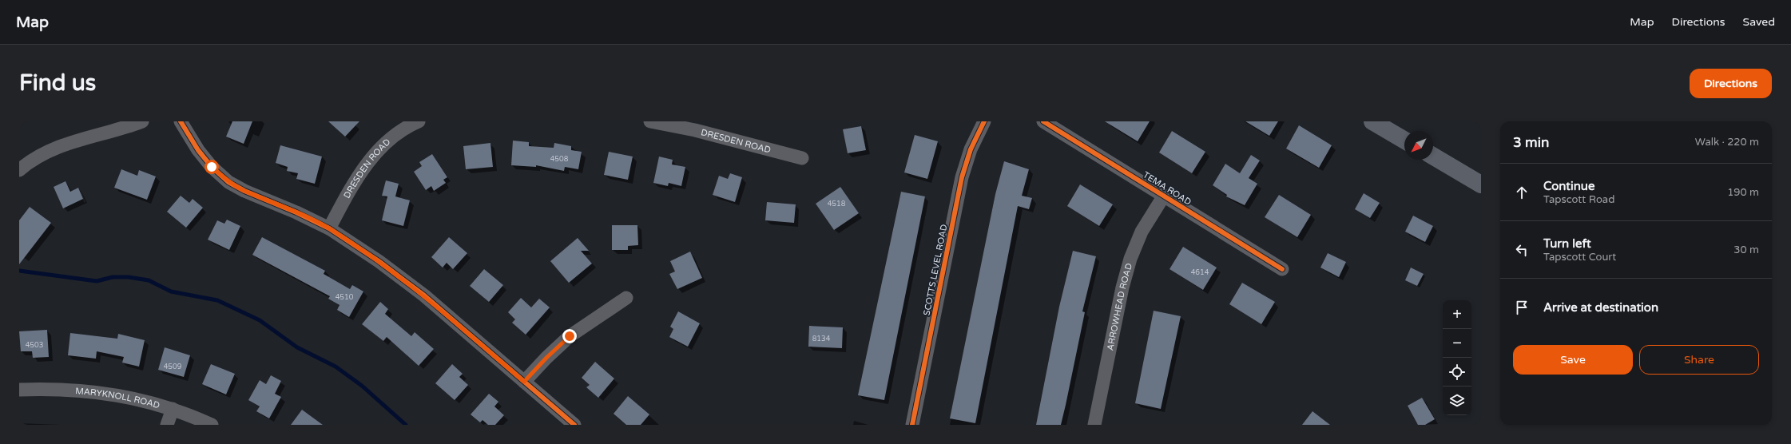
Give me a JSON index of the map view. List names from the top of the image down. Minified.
{"streets":{"street":["DRESDEN ROAD","TEMA ROAD","SCOTTS LEVEL ROAD","ARROWHEAD ROAD","MARYKNOLL ROAD"]},"crossings":[["TEMA ROAD","ARROWHEAD ROAD"]],"house_numbers":["4508","4518","4614","4510","8134","4503","4509"],"north":"bottom left","page":{"header":"Map","nav":["Map","Directions","Saved"],"buttons":["Directions",["Save","Share"]],"title":"Find us","heading":["3 min","Walk · 220 m"],"list":[["Continue","Tapscott Road","190 m"],["Turn left","Tapscott Court","30 m"],"Arrive at destination"],"map_buttons":["+","−"]}}
